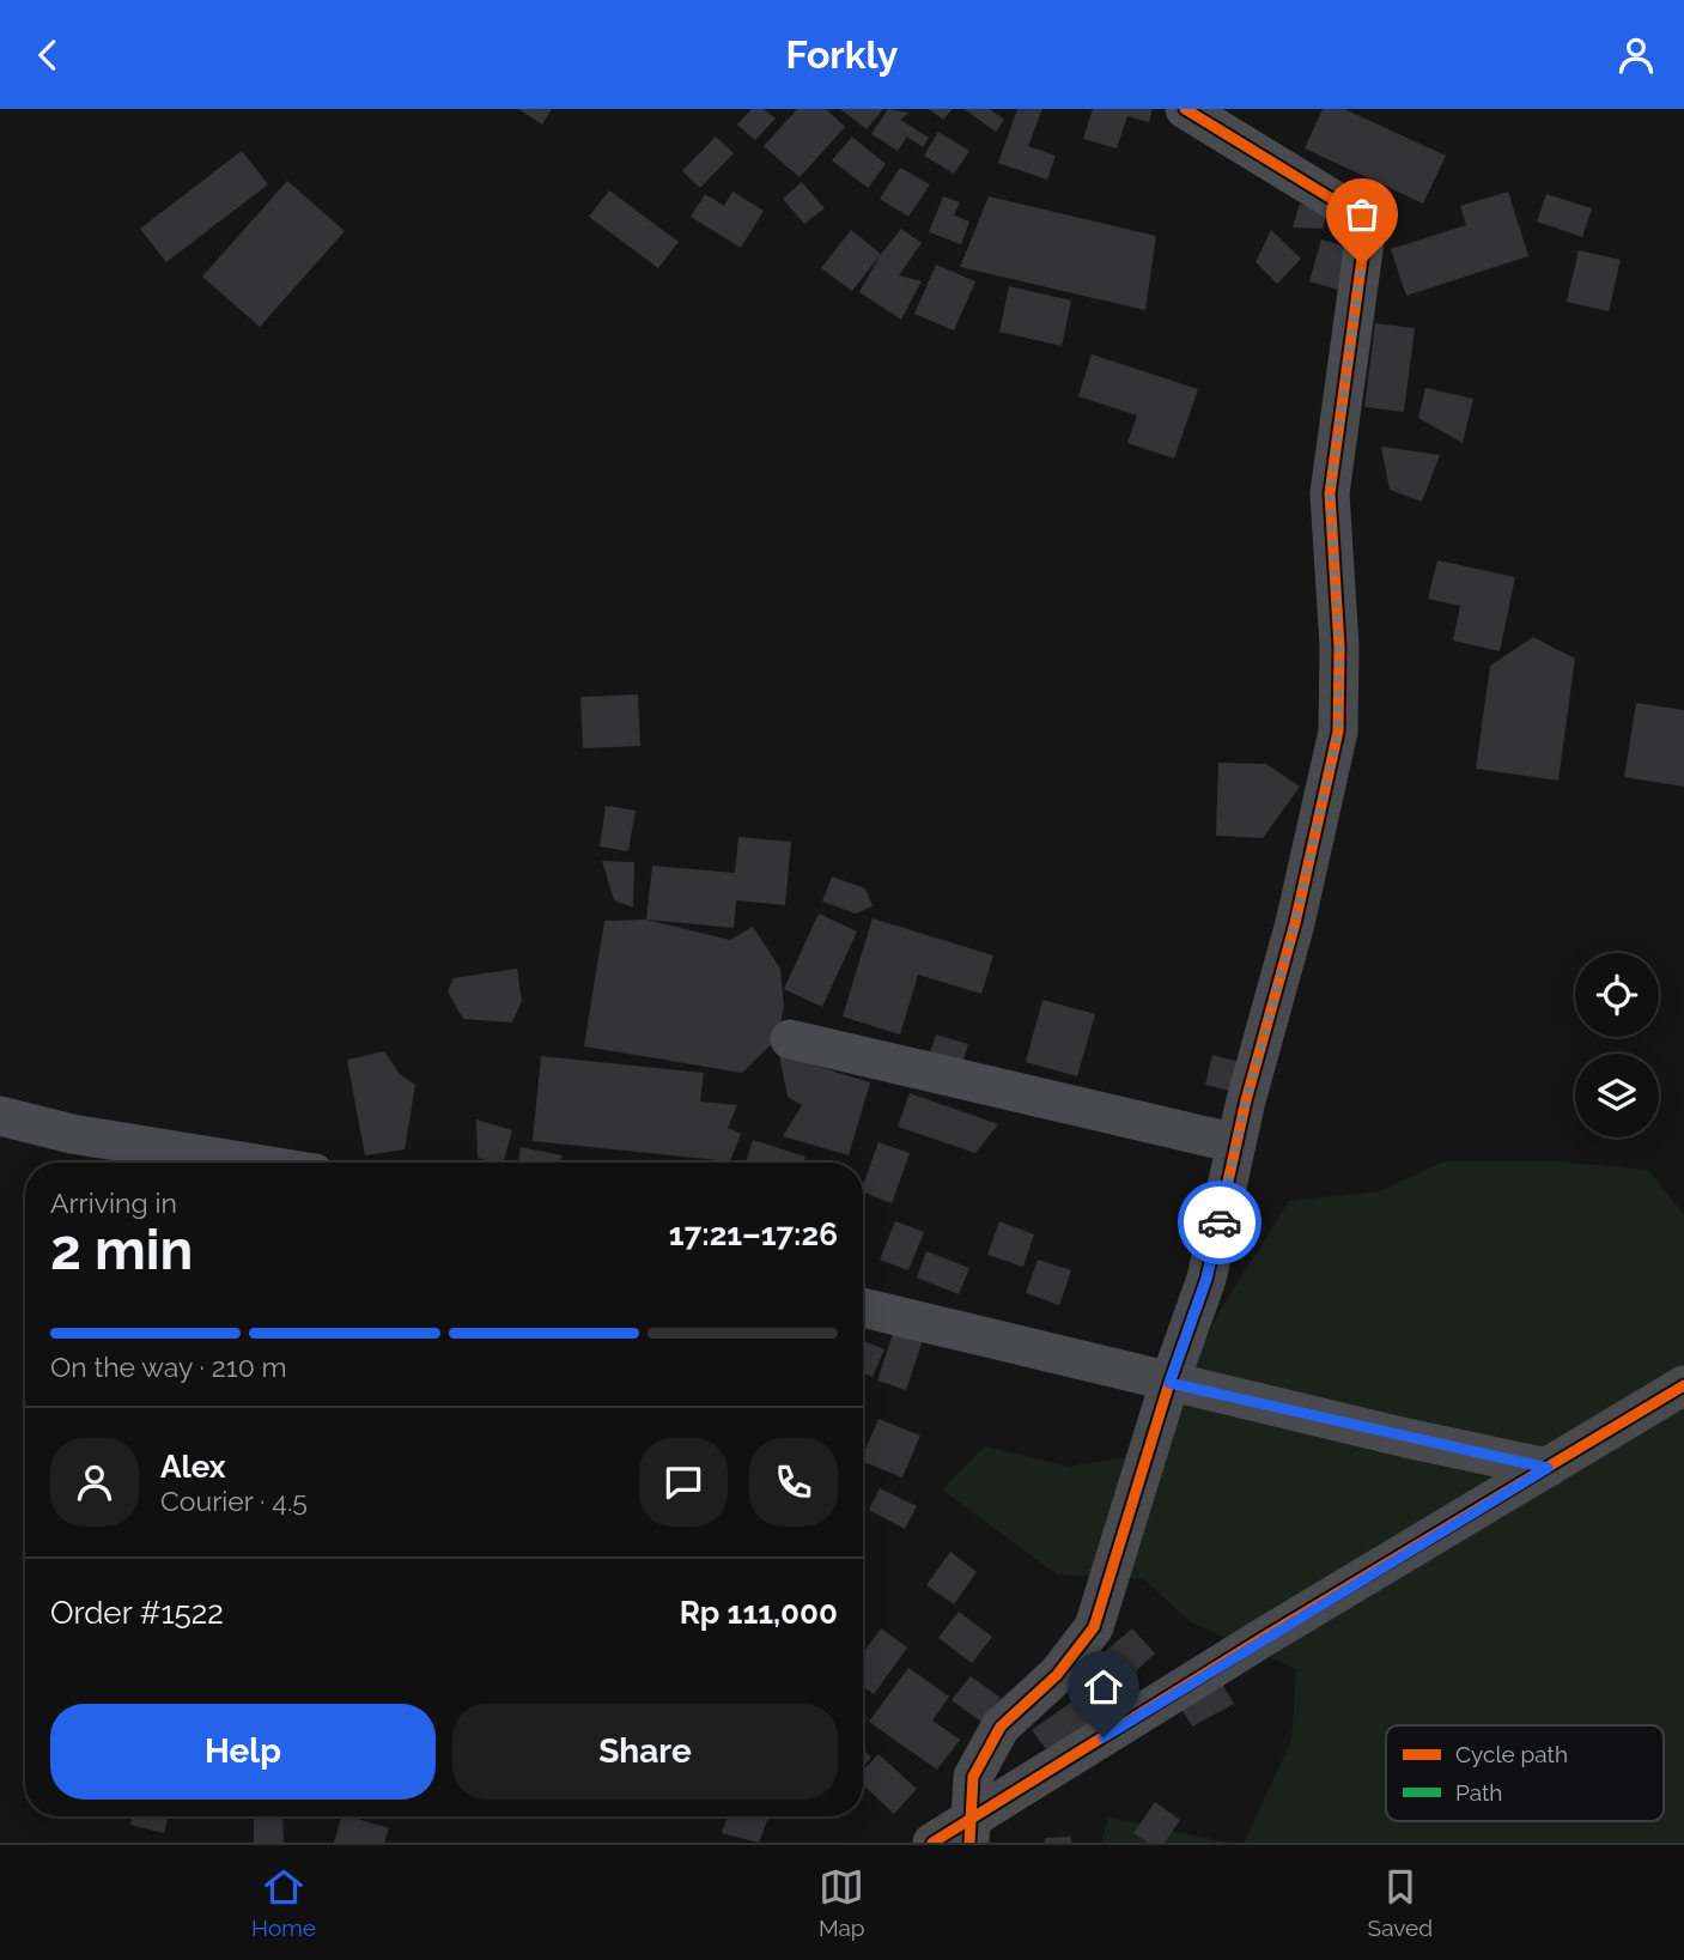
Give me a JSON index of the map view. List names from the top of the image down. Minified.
{"legend":["Cycle path","Path"],"page":{"header":"Forkly","heading":["2 min","Arriving in","17:21–17:26"],"panel":["Alex","Courier · 4.5","Order #1522","Rp 111,000"],"bar":"On the way · 210 m","buttons":["Help","Share"],"tabs":["Home","Map","Saved"]}}
